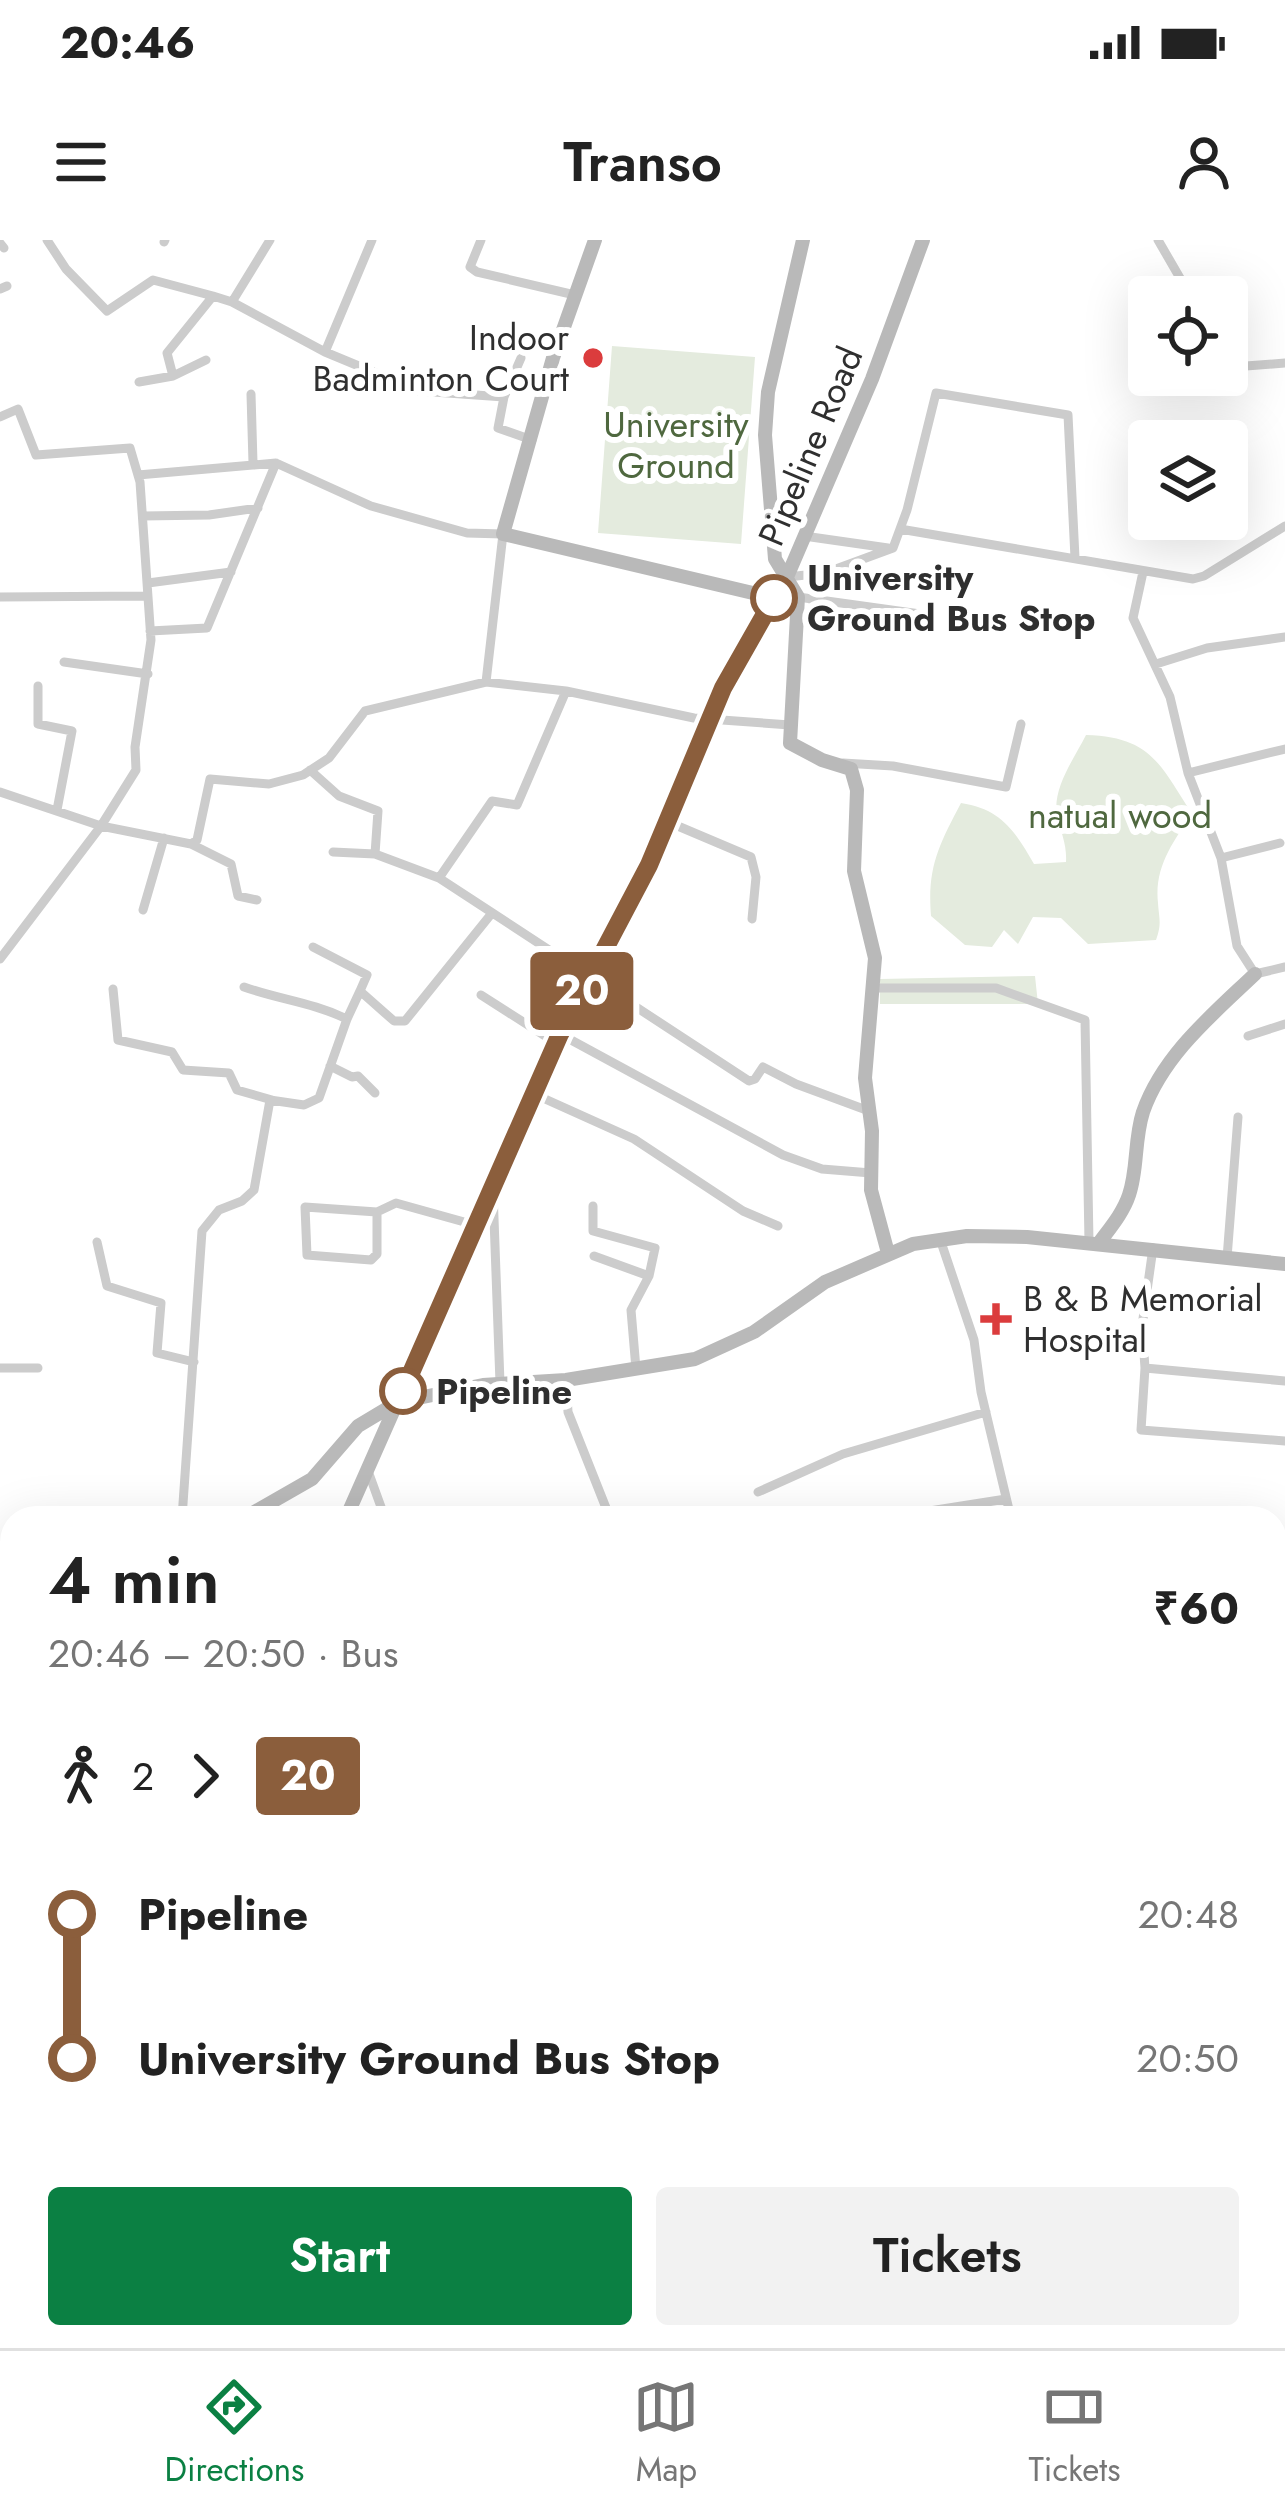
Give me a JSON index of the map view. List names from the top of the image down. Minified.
{"streets":{"street":["Pipeline Road"]},"parks":["University Ground","natual wood"],"places":{"other":["Indoor Badminton Court","University Ground Bus Stop","Pipeline"],"health":["B & B Memorial Hospital"]},"lines":["bus line 20"],"page":{"status":"20:46","header":"Transo","on_map":"20","heading":["4 min","20:46 – 20:50 · Bus","₹60"],"legs":["2","20"],"list":[{"name":"Pipeline","value":"20:48"},{"name":"University Ground Bus Stop","value":"20:50"}],"buttons":["Start","Tickets"],"tabs":["Directions","Map","Tickets"]}}
